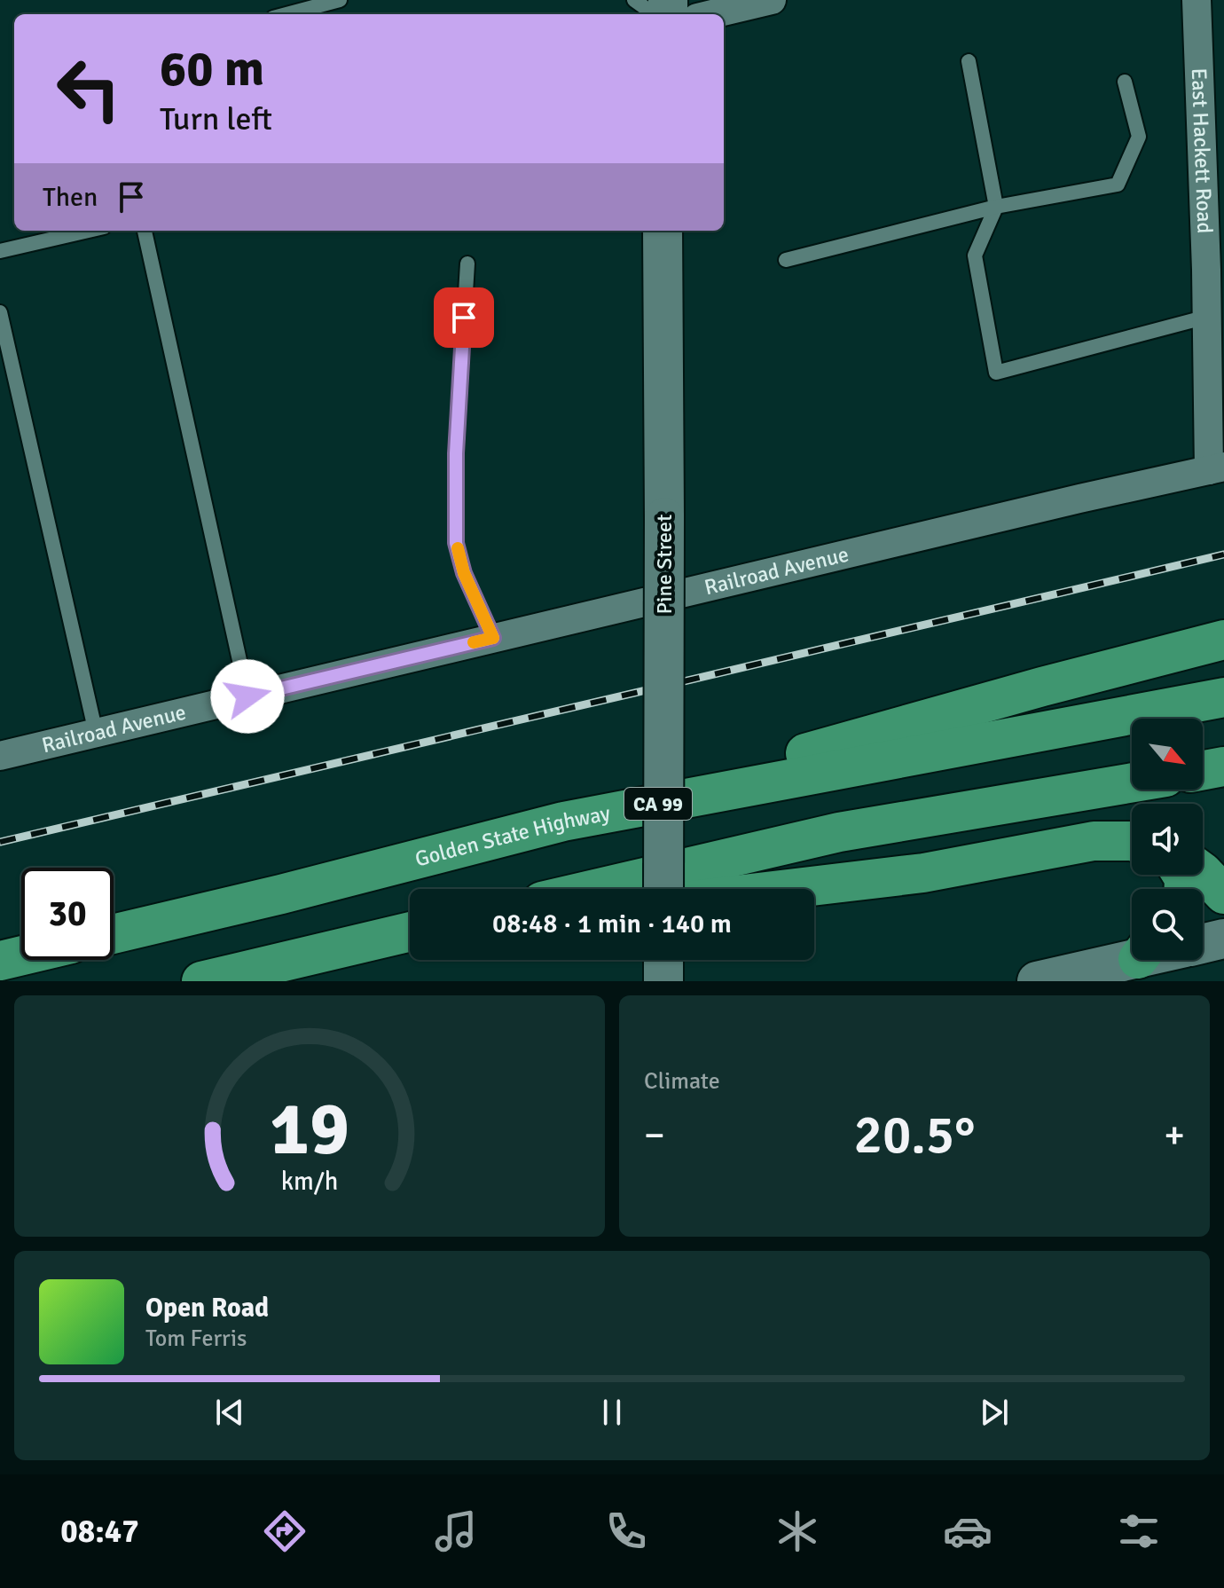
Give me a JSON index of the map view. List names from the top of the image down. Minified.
{"streets":{"highway":["CA 99","Golden State Highway"],"street":["East Hackett Road","Pine Street","Railroad Avenue"]},"crossings":[["East Hackett Road","Railroad Avenue"]],"north":"bottom right","page":{"turn":["60 m","Turn left"],"then":"Then","limit":"30","trip":"08:48 · 1 min · 140 m","tile":"Climate","heat":["−","20.5°","+"],"song":["Open Road","Tom Ferris"],"tabs":"08:47","gauge":["19","km/h"]}}
